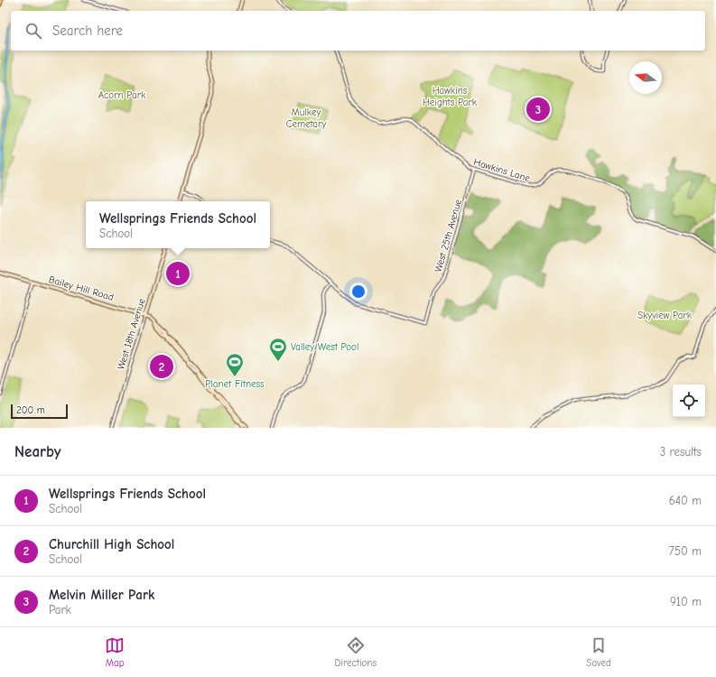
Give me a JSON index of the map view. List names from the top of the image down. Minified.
{"streets":{"main road":["Bailey Hill Road","West 18th Avenue"],"street":["Hawkins Lane","West 25th Avenue"]},"crossings":[["Hawkins Lane","West 25th Avenue"],["Bailey Hill Road","West 18th Avenue"]],"parks":["Hawkins Heights Park","Acorn Park","Mulkey Cemetary","Skyview Park"],"places":{"sports":["Valley West Pool","Planet Fitness"]},"scale_bar":"200 m","north":"left","page":{"search":"Search here","pins":["3","1","2"],"popup":["Wellsprings Friends School","School"],"scale":"200 m","heading":["Nearby","3 results"],"list":[{"mark":"1","name":"Wellsprings Friends School","note":"School","value":"640 m"},{"mark":"2","name":"Churchill High School","note":"School","value":"750 m"},{"mark":"3","name":"Melvin Miller Park","note":"Park","value":"910 m"}],"nav":["Map","Directions","Saved"]}}
